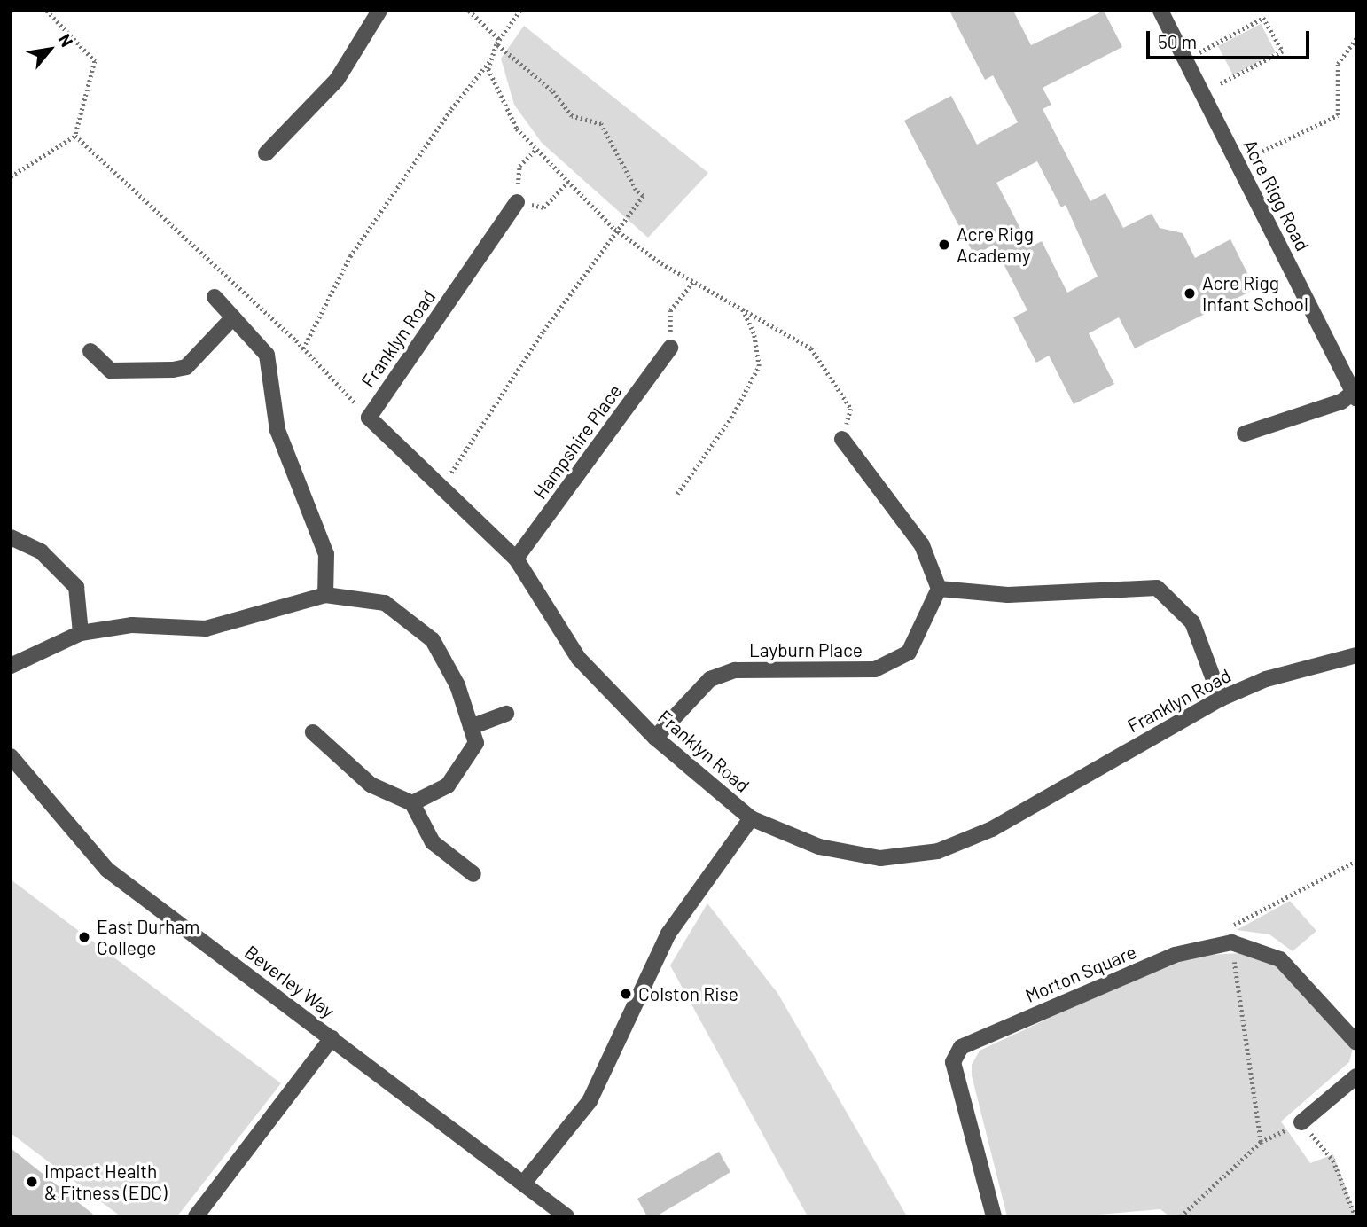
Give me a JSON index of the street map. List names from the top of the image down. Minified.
{"streets":{"street":["Acre Rigg Road","Franklyn Road","Hampshire Place","Layburn Place","Morton Square","Beverley Way"]},"crossings":[["Franklyn Road","Hampshire Place"],["Franklyn Road","Layburn Place"]],"places":["Acre Rigg Academy","Acre Rigg Infant School","East Durham College","Colston Rise","Impact Health & Fitness (EDC)"],"scale_bar":"50 m","north":"top right"}
